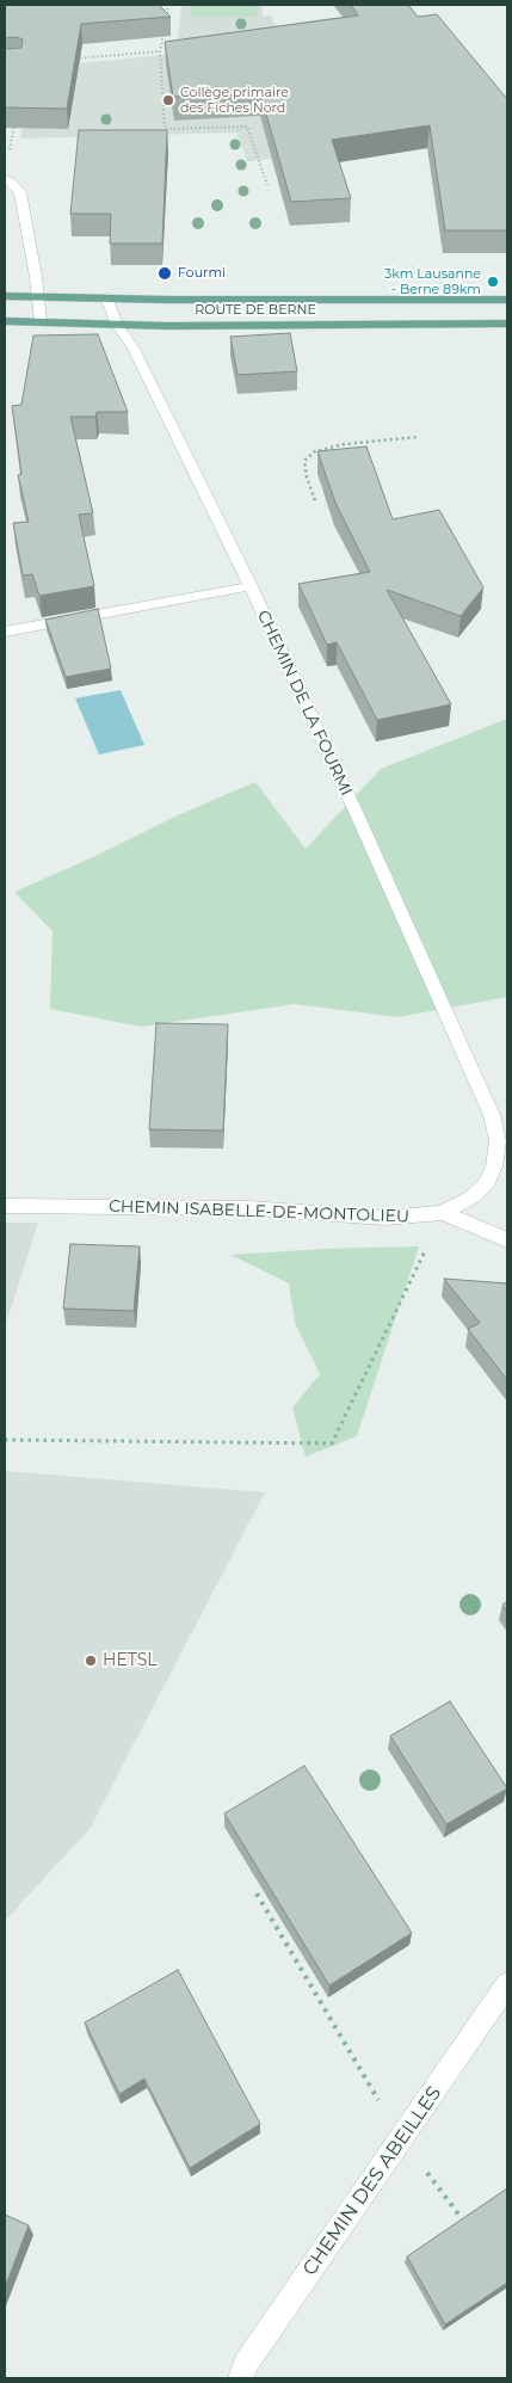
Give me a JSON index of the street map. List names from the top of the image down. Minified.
{"streets":{"main road":["ROUTE DE BERNE"],"street":["CHEMIN DE LA FOURMI","CHEMIN ISABELLE-DE-MONTOLIEU","CHEMIN DES ABEILLES"]},"crossings":[["ROUTE DE BERNE","CHEMIN DE LA FOURMI"],["CHEMIN DE LA FOURMI","CHEMIN ISABELLE-DE-MONTOLIEU"]],"places":["Collège primaire des Fiches Nord","Fourmi","3km Lausanne - Berne 89km","HETSL"]}
